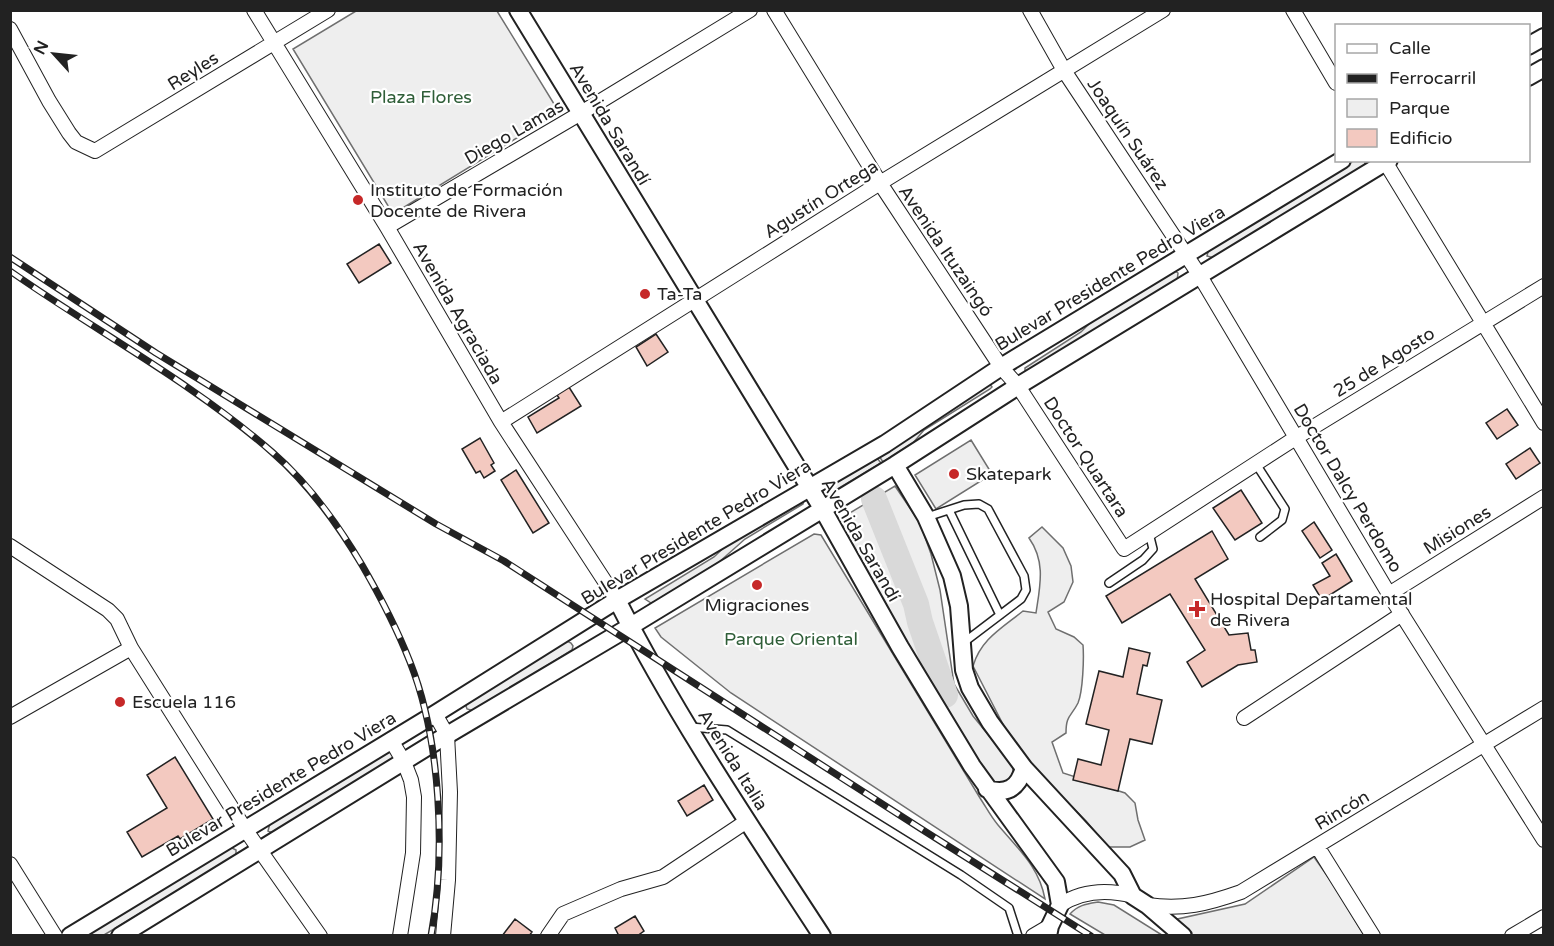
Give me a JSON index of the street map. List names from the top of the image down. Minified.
{"streets":{"street":["Reyles","Avenida Sarandí","Diego Lamas","Joaquín Suárez","Agustín Ortega","Avenida Ituzaingó","Bulevar Presidente Pedro Viera","Avenida Agraciada","25 de Agosto","Doctor Quartara","Doctor Dalcy Perdomo","Misiones","Avenida Italia","Rincón"]},"crossings":[["Reyles","Avenida Agraciada"],["Avenida Sarandí","Diego Lamas"],["Avenida Sarandí","Agustín Ortega"],["Avenida Sarandí","Bulevar Presidente Pedro Viera"],["Avenida Sarandí","Rincón"],["Diego Lamas","Avenida Agraciada"],["Joaquín Suárez","Agustín Ortega"],["Joaquín Suárez","Bulevar Presidente Pedro Viera"],["Joaquín Suárez","Doctor Dalcy Perdomo"],["Agustín Ortega","Avenida Ituzaingó"],["Agustín Ortega","Avenida Agraciada"],["Avenida Ituzaingó","Bulevar Presidente Pedro Viera"],["Avenida Ituzaingó","Doctor Quartara"],["Bulevar Presidente Pedro Viera","Avenida Agraciada"],["Bulevar Presidente Pedro Viera","Avenida Italia"],["Avenida Agraciada","Avenida Italia"],["25 de Agosto","Doctor Quartara"],["25 de Agosto","Doctor Dalcy Perdomo"],["Doctor Dalcy Perdomo","Misiones"],["Doctor Dalcy Perdomo","Rincón"]],"parks":["Plaza Flores","Parque Oriental"],"places":{"other":["Instituto de Formación Docente de Rivera","Ta-Ta","Skatepark","Migraciones","Escuela 116"],"health":["Hospital Departamental de Rivera"]},"legend":["Calle","Ferrocarril","Parque","Edificio"],"north":"top left"}
